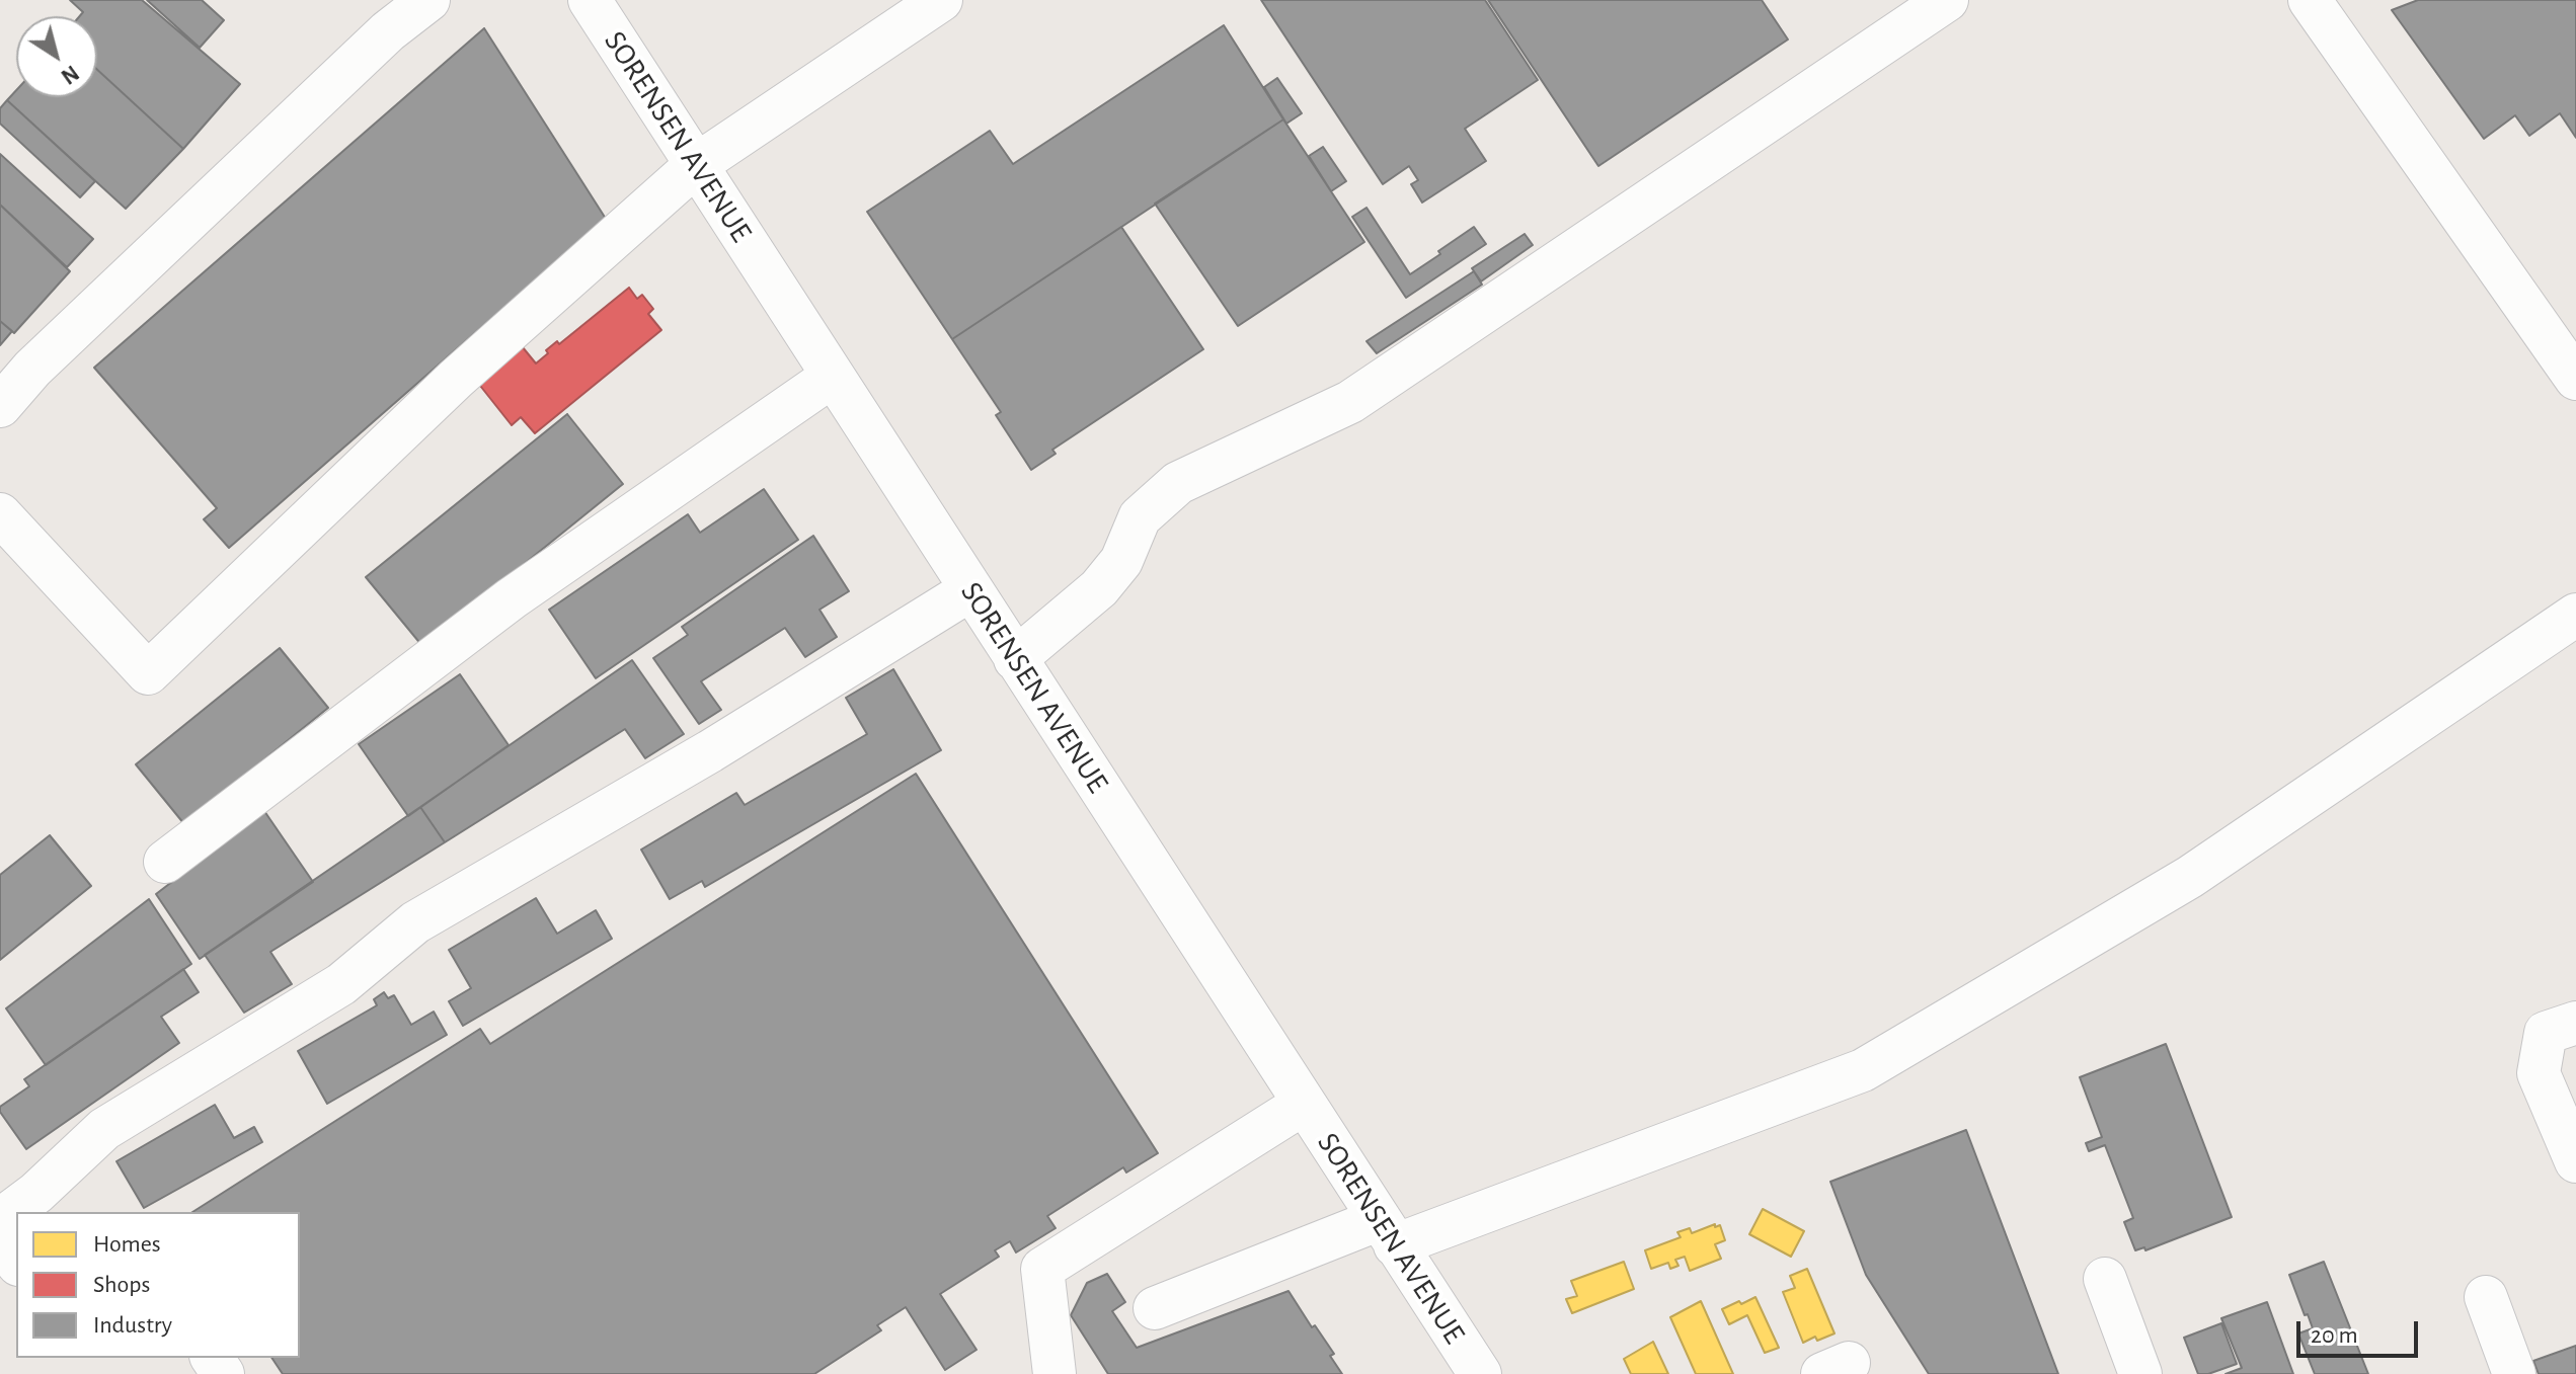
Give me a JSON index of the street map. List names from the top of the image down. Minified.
{"streets":{"street":["SORENSEN AVENUE"]},"legend":["Homes","Shops","Industry"],"scale_bar":"20 m","north":"bottom right"}
